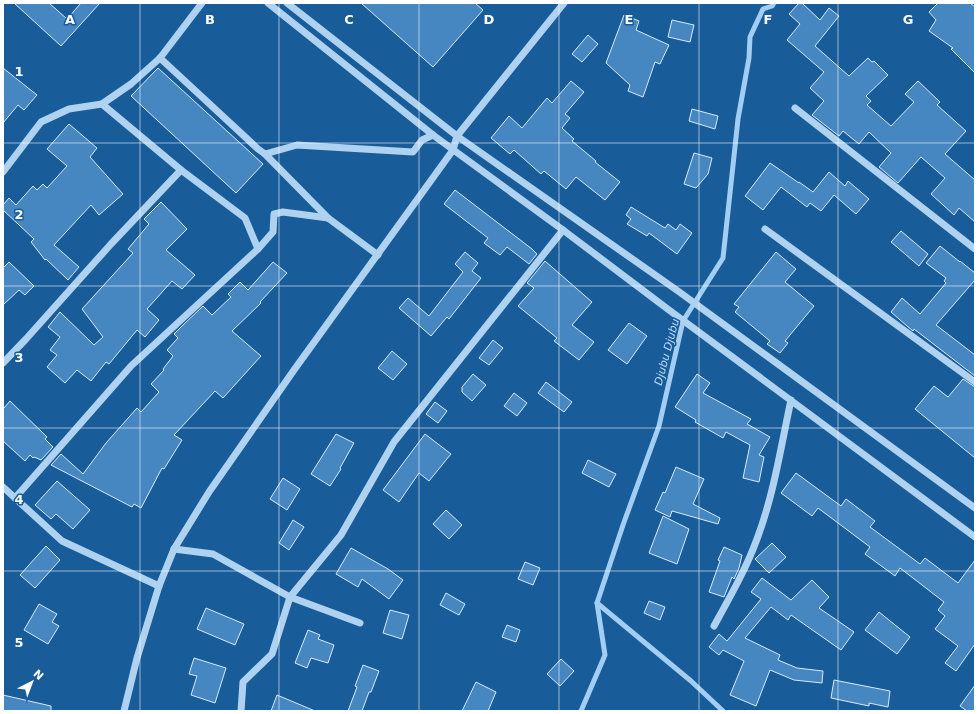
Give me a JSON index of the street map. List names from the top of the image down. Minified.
{"water":["Djubu Djubu"],"north":"top right","grid":{"columns":["A","B","C","D","E","F","G"],"rows":["1","2","3","4","5"]}}
